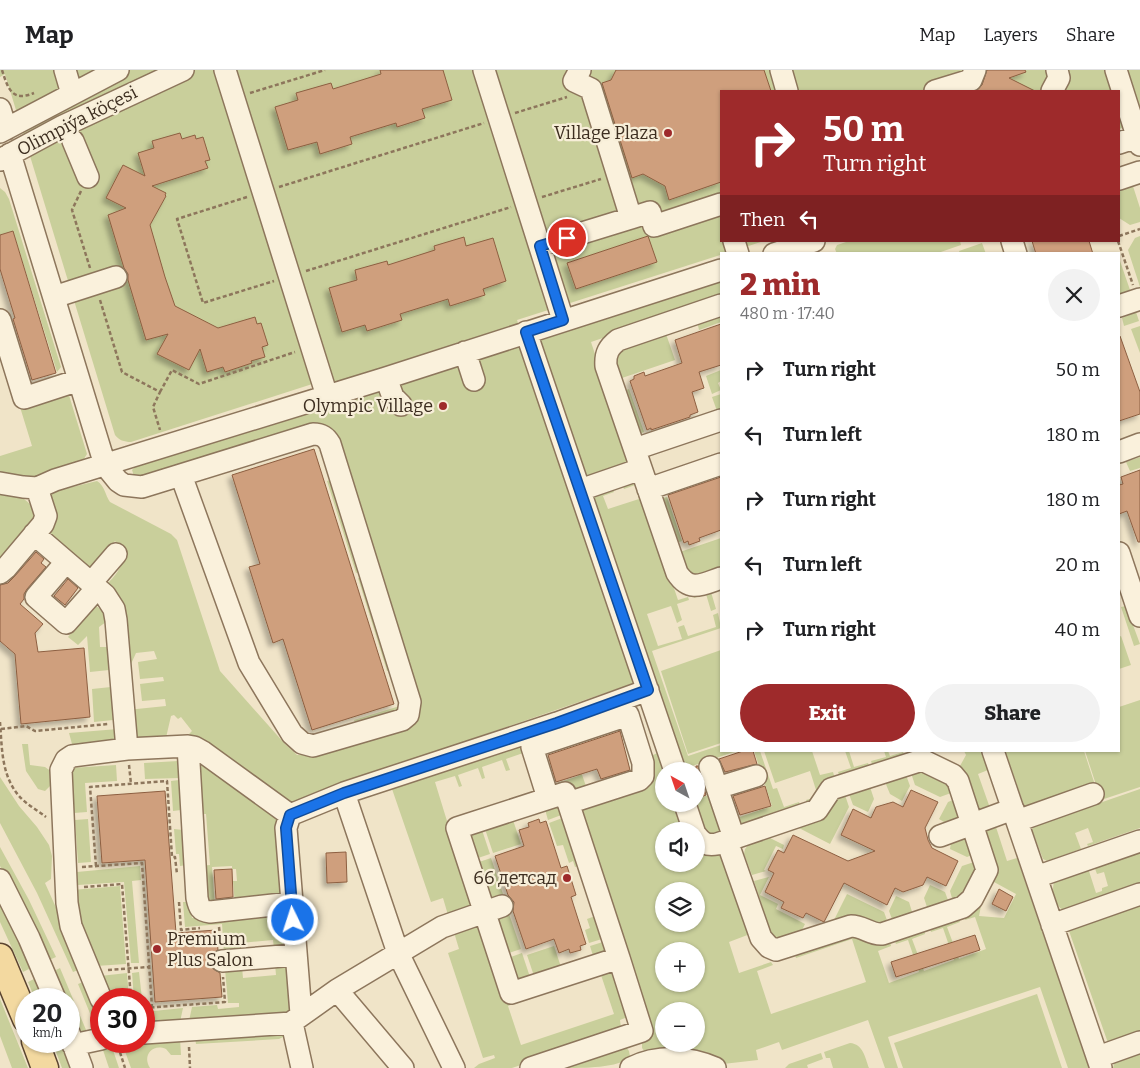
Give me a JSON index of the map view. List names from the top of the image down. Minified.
{"streets":{"street":["Olimpiýa köçesi"]},"places":["Village Plaza","Olympic Village","66 детсад","Premium Plus Salon"],"north":"top left","page":{"header":"Map","nav":["Map","Layers","Share"],"turn":["50 m","Turn right"],"then":"Then","heading":["2 min","480 m · 17:40"],"list":[{"name":"Turn right","value":"50 m"},{"name":"Turn left","value":"180 m"},{"name":"Turn right","value":"180 m"},{"name":"Turn left","value":"20 m"},{"name":"Turn right","value":"40 m"}],"buttons":["Exit","Share"],"map_buttons":["+","−"],"speed":"20 km/h","limit":"30"}}
